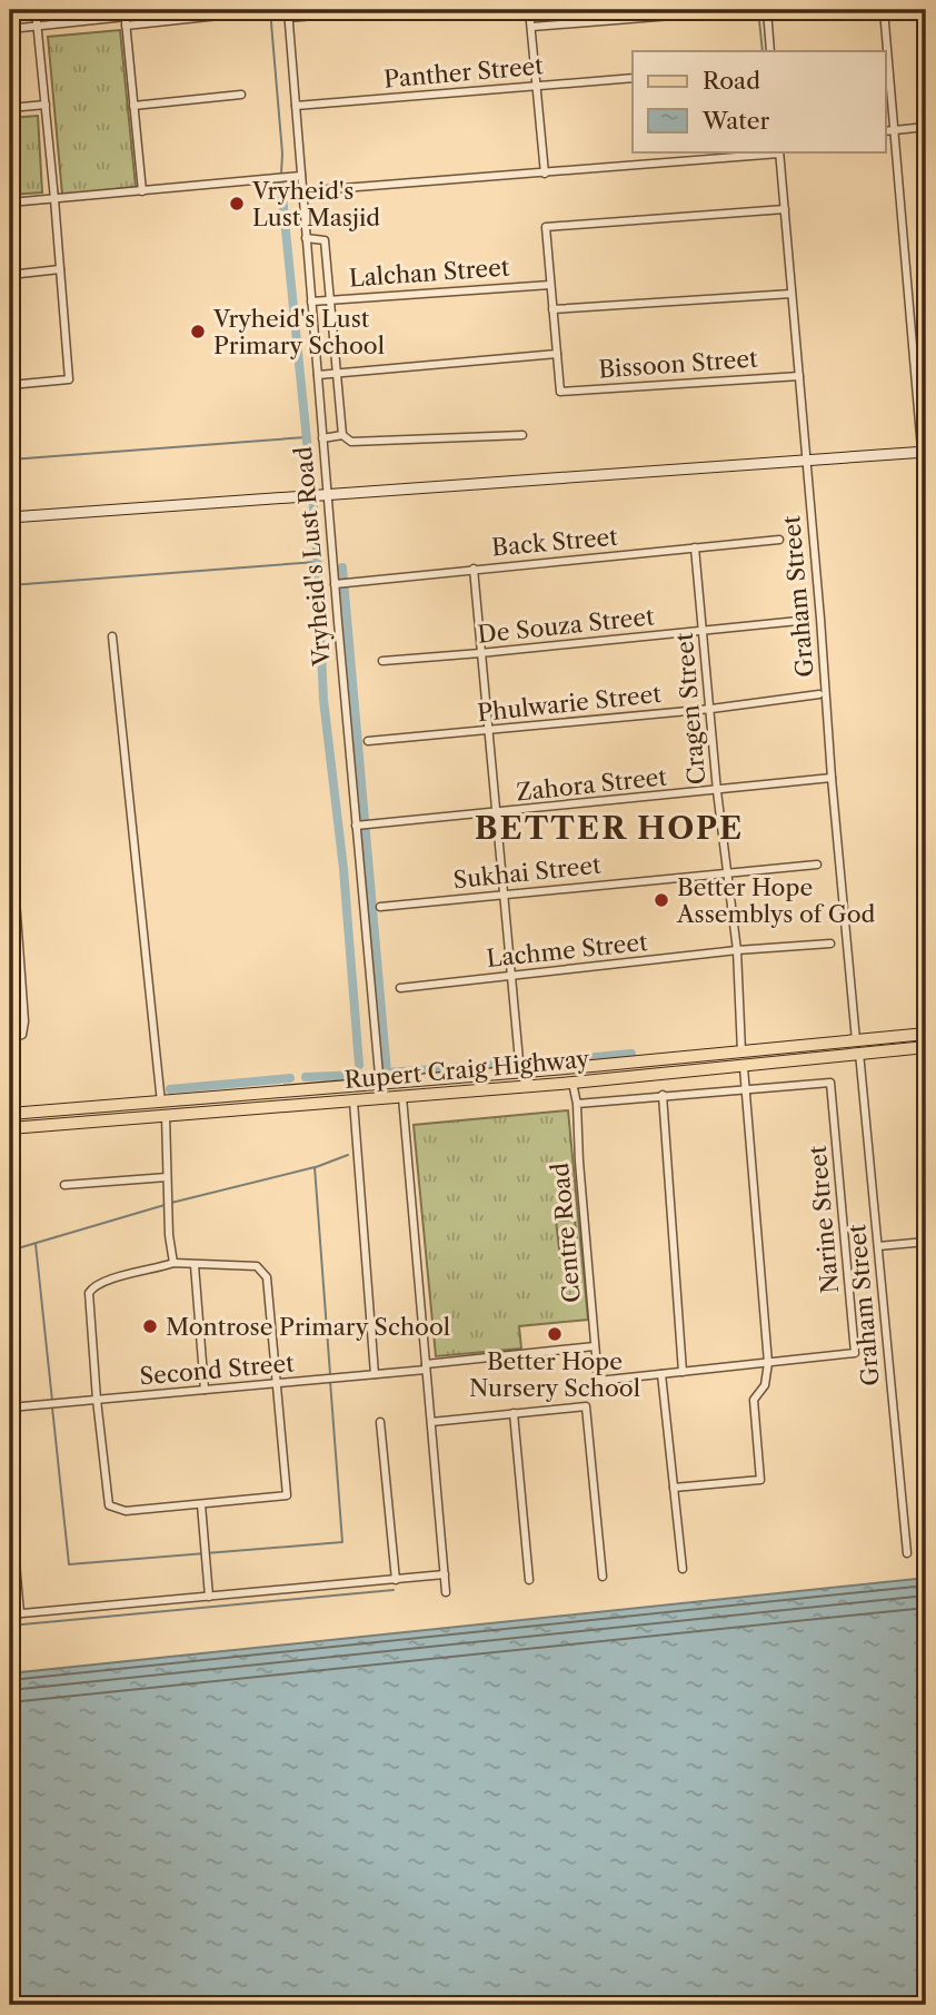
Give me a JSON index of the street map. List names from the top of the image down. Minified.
{"streets":{"main road":["Rupert Craig Highway"],"street":["Panther Street","Lalchan Street","Bissoon Street","Back Street","Vryheid's Lust Road","Graham Street","De Souza Street","Phulwarie Street","Cragen Street","Zahora Street","Sukhai Street","Lachme Street","Narine Street","Centre Road","Second Street"]},"crossings":[["Panther Street","Vryheid's Lust Road"],["Lalchan Street","Vryheid's Lust Road"],["Bissoon Street","Graham Street"],["Back Street","Vryheid's Lust Road"],["Back Street","Cragen Street"],["Vryheid's Lust Road","Zahora Street"],["Vryheid's Lust Road","Rupert Craig Highway"],["Graham Street","Zahora Street"],["Graham Street","Rupert Craig Highway"],["De Souza Street","Cragen Street"],["Phulwarie Street","Cragen Street"],["Cragen Street","Zahora Street"],["Cragen Street","Sukhai Street"],["Cragen Street","Lachme Street"],["Cragen Street","Rupert Craig Highway"],["Rupert Craig Highway","Centre Road"],["Centre Road","Second Street"]],"districts":["BETTER HOPE"],"places":["Vryheid's Lust Masjid","Vryheid's Lust Primary School","Better Hope Assemblys of God","Montrose Primary School","Better Hope Nursery School"],"legend":["Road","Water"]}
